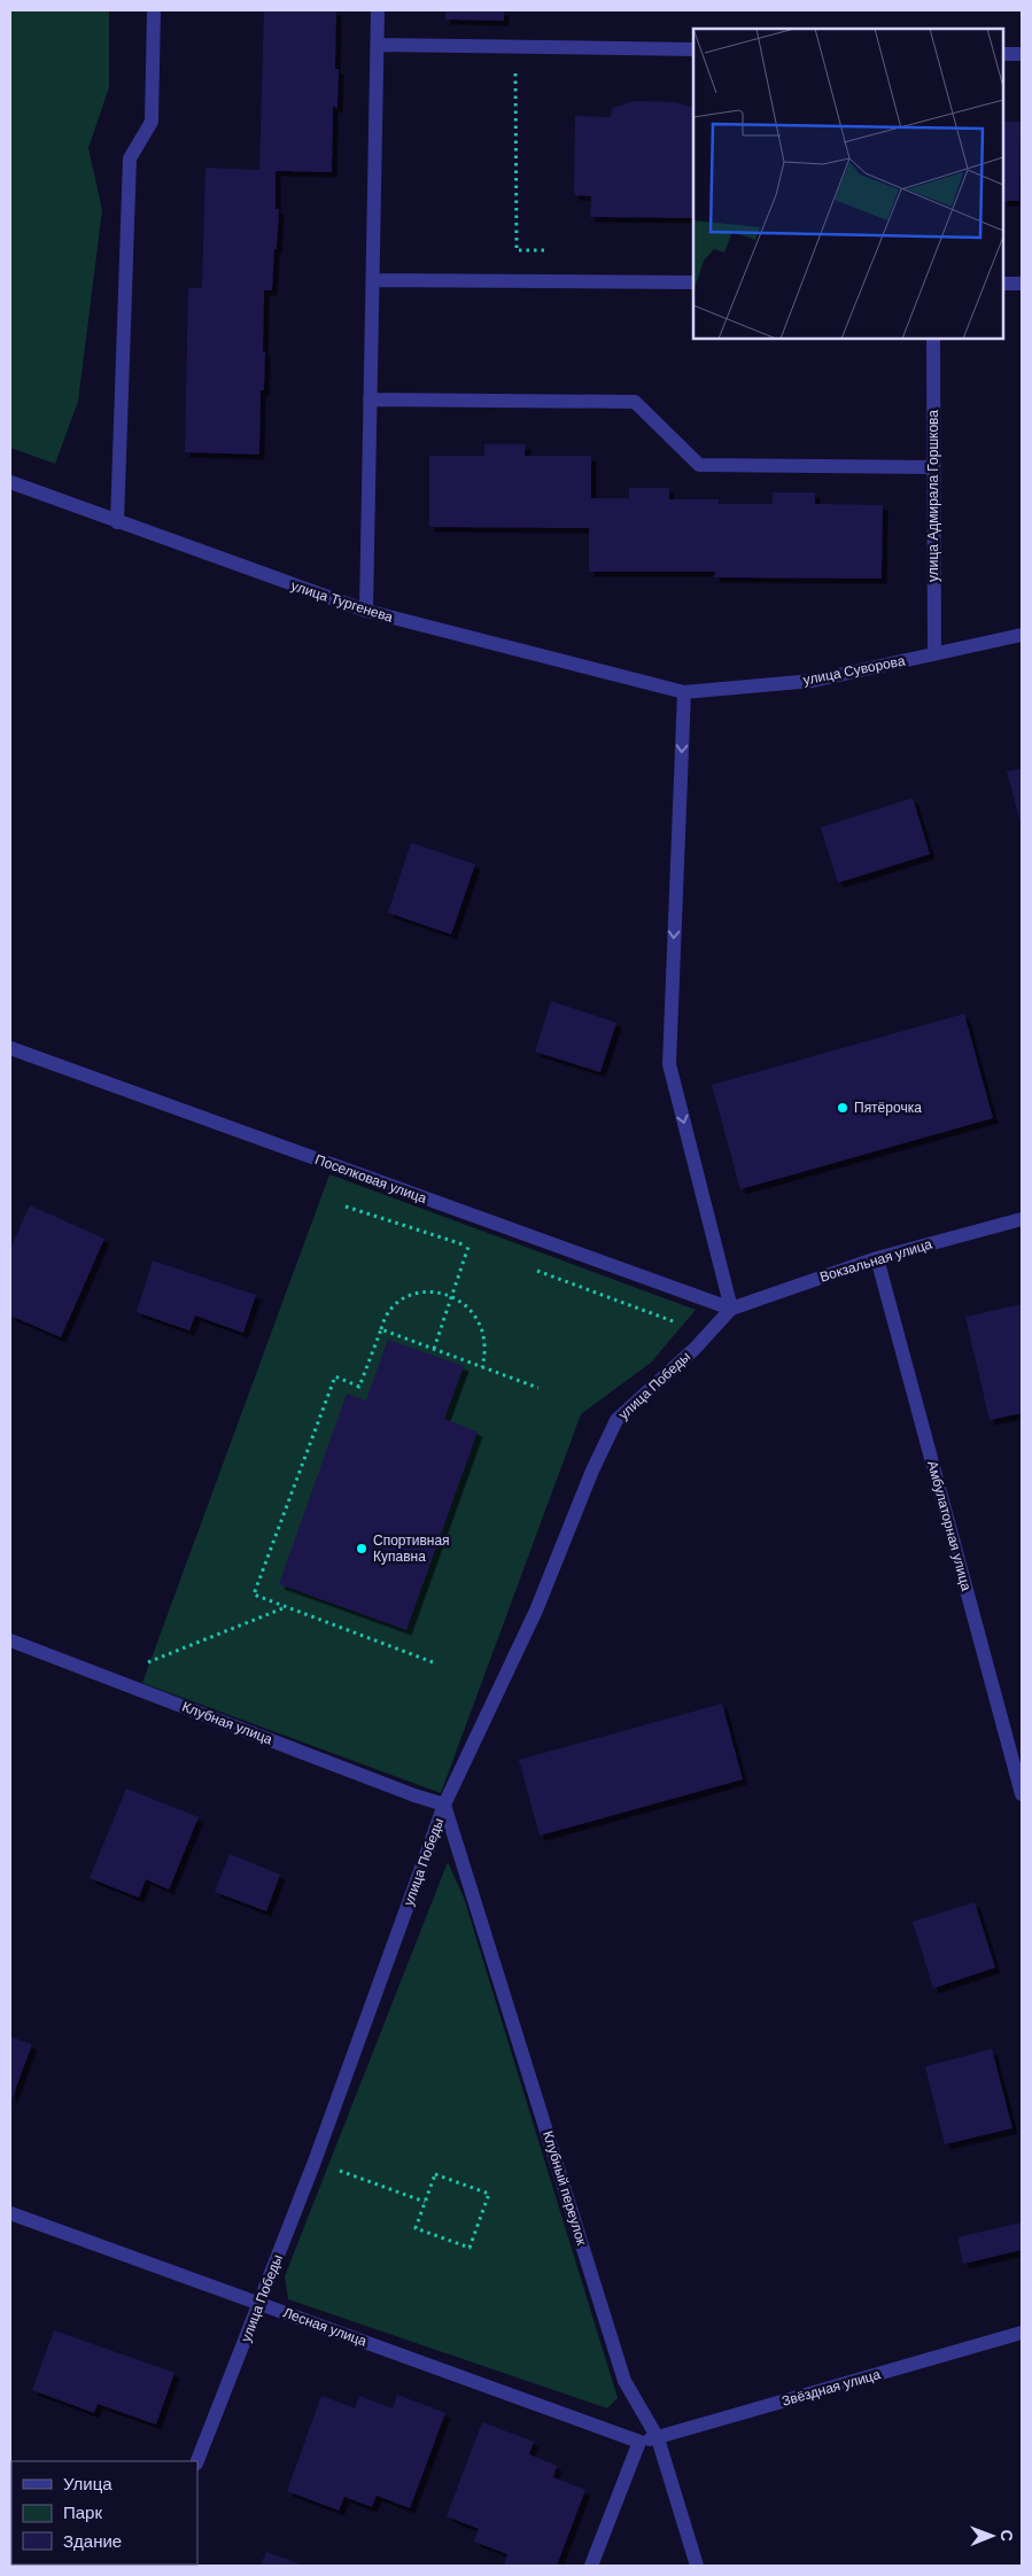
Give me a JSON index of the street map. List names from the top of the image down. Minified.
{"streets":{"street":["улица Адмирала Горшкова","улица Тургенева","улица Суворова","Поселковая улица","Вокзальная улица","улица Победы","Амбулаторная улица","Клубная улица","Клубный переулок","Лесная улица","Звёздная улица"]},"crossings":[["улица Адмирала Горшкова","улица Суворова"],["улица Тургенева","улица Суворова"],["Поселковая улица","Вокзальная улица"],["Поселковая улица","улица Победы"],["Вокзальная улица","улица Победы"],["Вокзальная улица","Амбулаторная улица"],["улица Победы","Клубная улица"],["улица Победы","Клубный переулок"],["улица Победы","Лесная улица"],["Клубная улица","Клубный переулок"],["Клубный переулок","Звёздная улица"],["Лесная улица","Звёздная улица"]],"places":["Пятёрочка","Спортивная Купавна"],"legend":["Улица","Парк","Здание"],"north":"right"}
